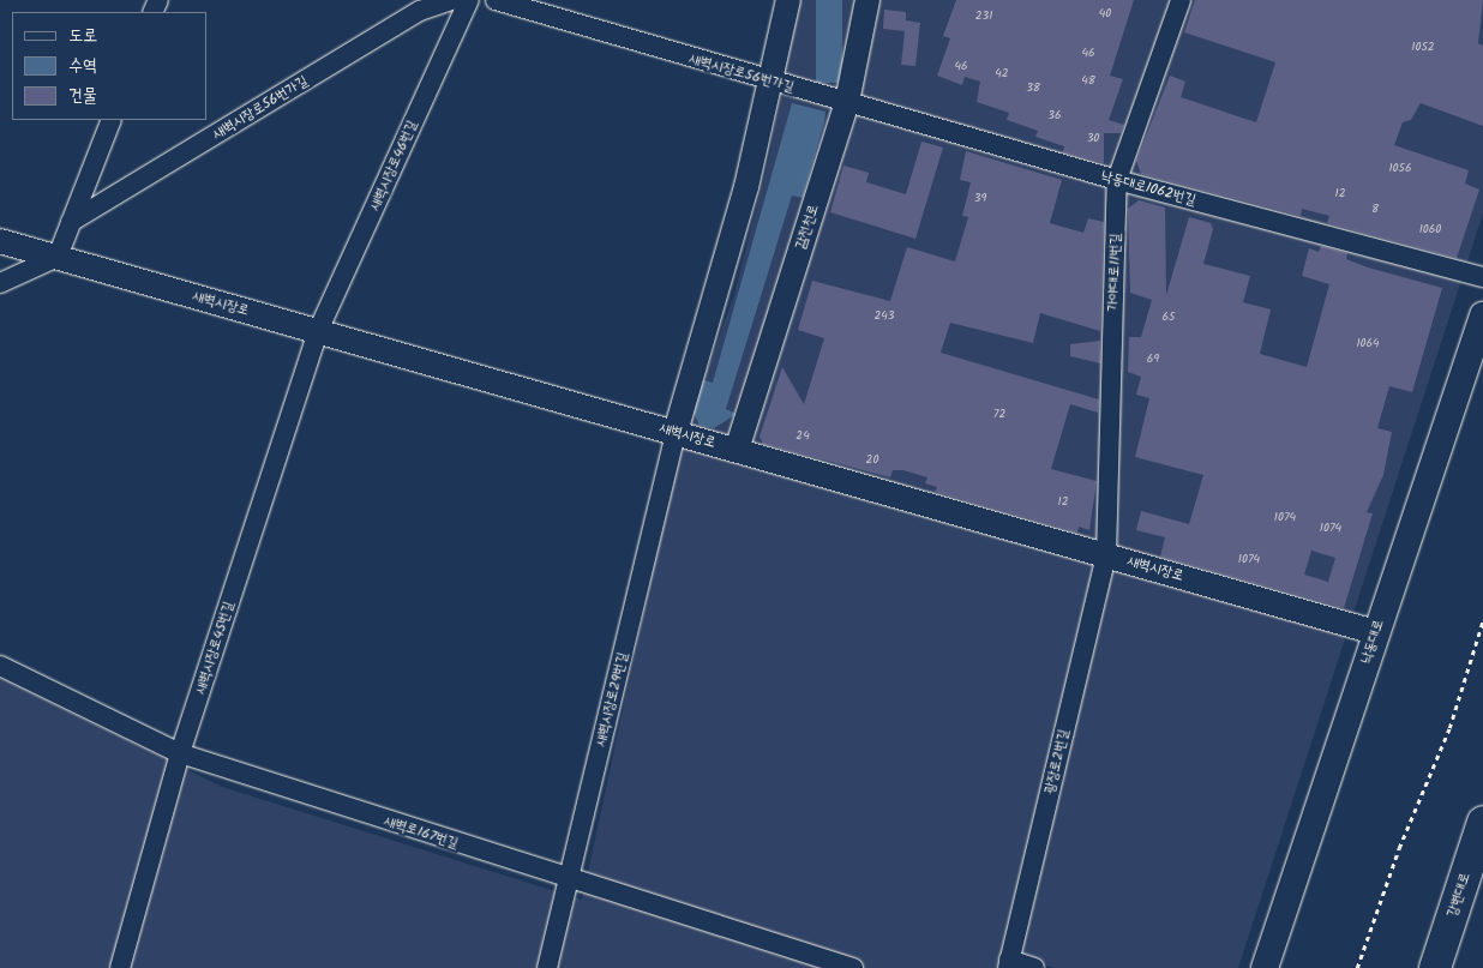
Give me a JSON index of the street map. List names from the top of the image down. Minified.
{"streets":{"highway":["강변대로"],"main road":["낙동대로"],"street":["새벽시장로56번가길","새벽시장로46번길","낙동대로1062번길","감전천로","가야대로11번길","새벽시장로","새벽시장로45번길","새벽시장로29번길","광장로2번길","새벽로167번길"]},"crossings":[["새벽시장로56번가길","낙동대로1062번길"],["새벽시장로46번길","새벽시장로"],["새벽시장로46번길","새벽시장로45번길"],["낙동대로1062번길","감전천로"],["낙동대로1062번길","가야대로11번길"],["감전천로","새벽시장로"],["가야대로11번길","새벽시장로"],["가야대로11번길","광장로2번길"],["새벽시장로","낙동대로"],["새벽시장로","새벽시장로45번길"],["새벽시장로","새벽시장로29번길"],["새벽시장로","광장로2번길"],["새벽시장로45번길","새벽로167번길"],["새벽시장로29번길","새벽로167번길"]],"house_numbers":["40","231","1052","46","46","42","48","38","36","30","1056","12","39","8","1060","243","65","1064","69","72","24","20","12","1074","1074","1074"],"legend":["도로","수역","건물"]}
